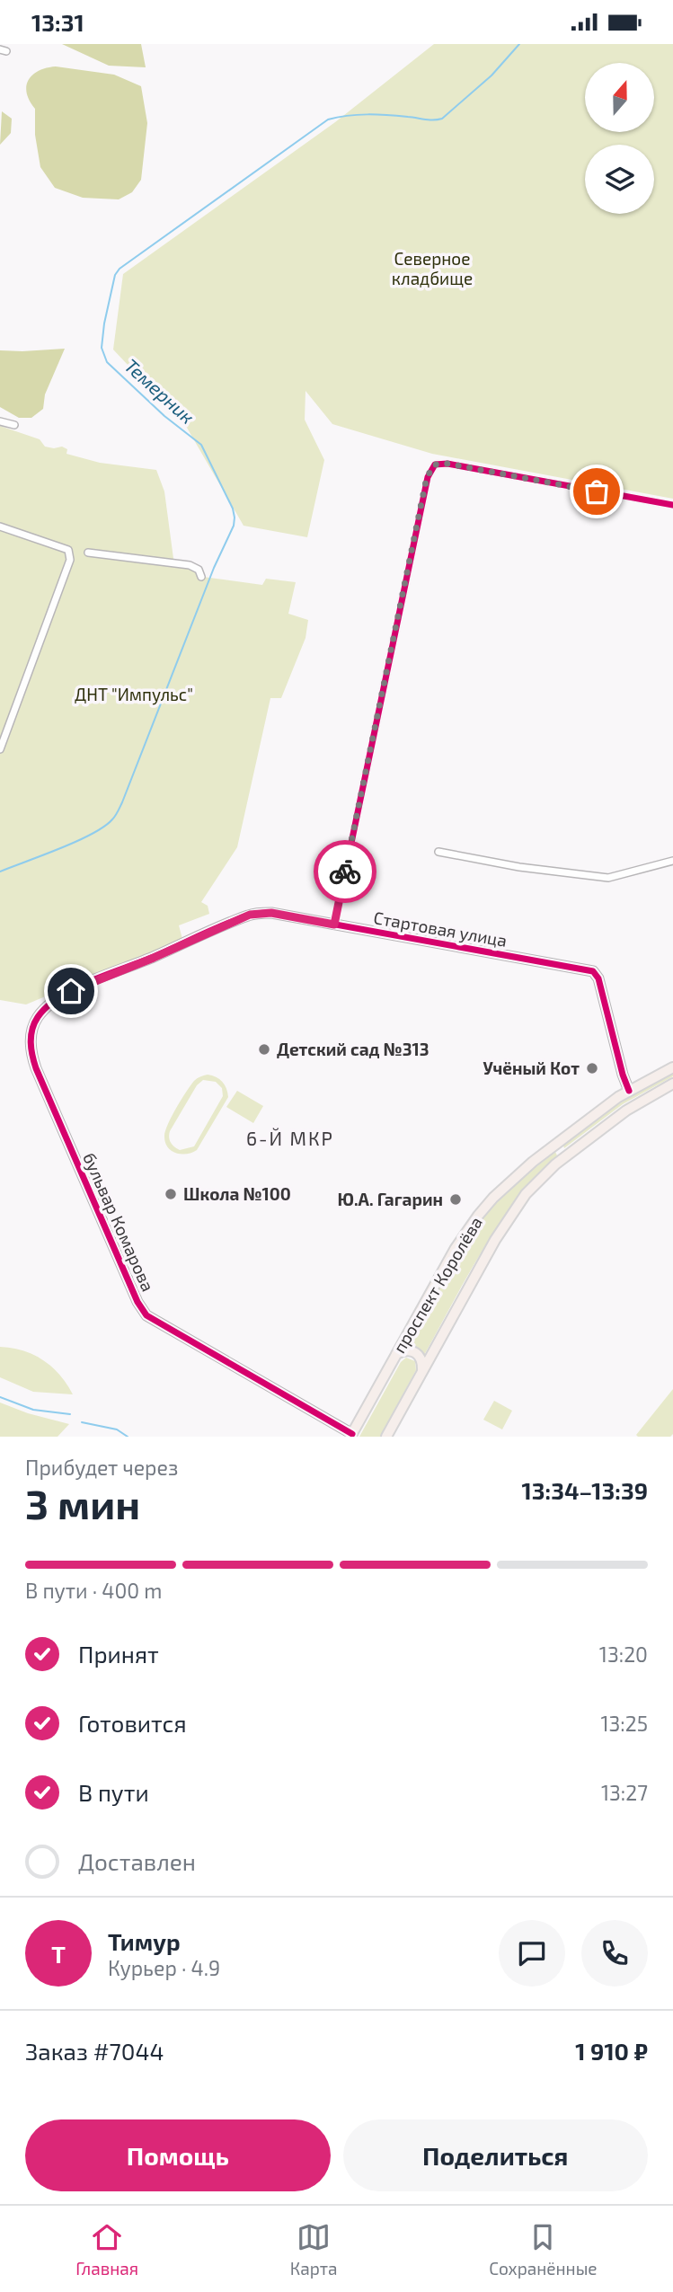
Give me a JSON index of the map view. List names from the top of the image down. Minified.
{"streets":{"main road":["проспект Королёва"],"street":["Стартовая улица","бульвар Комарова"]},"crossings":[["Стартовая улица","бульвар Комарова"],["Стартовая улица","проспект Королёва"],["бульвар Комарова","проспект Королёва"]],"districts":["6-Й МКР"],"water":["Темерник"],"parks":["Северное кладбище","ДНТ \"Импульс\""],"places":["Детский сад №313","Учёный Кот","Школа №100","Ю.А. Гагарин"],"north":"top","page":{"status":"13:31","heading":["3 мин","Прибудет через","13:34–13:39"],"panel":["Тимур","Курьер · 4.9","Заказ #7044","1 910 ₽"],"bar":"В пути · 400 m","list":[["Принят","13:20"],["Готовится","13:25"],["В пути","13:27"],"Доставлен"],"round":"Т","buttons":["Помощь","Поделиться"],"tabs":["Главная","Карта","Сохранённые"]}}
